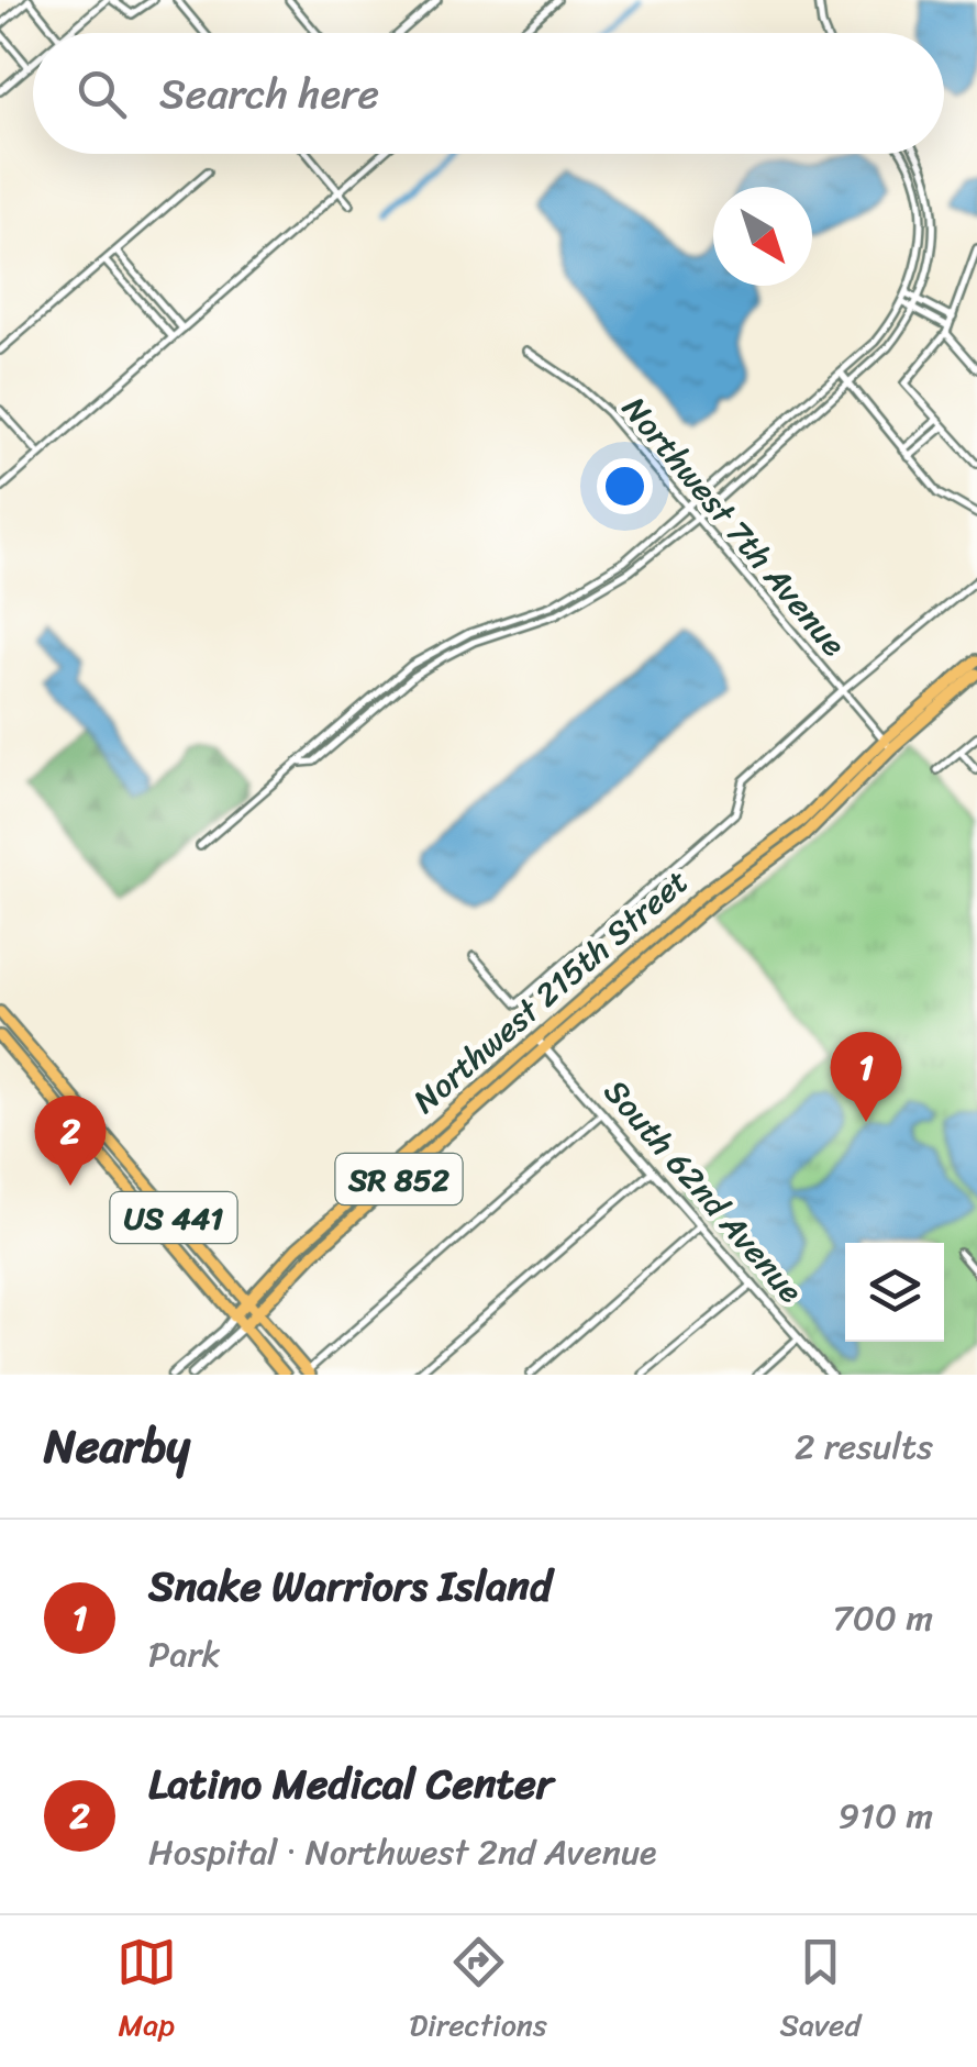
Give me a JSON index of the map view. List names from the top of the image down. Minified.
{"streets":{"main road":["Northwest 215th Street","SR 852","US 441"],"street":["Northwest 7th Avenue","South 62nd Avenue"]},"crossings":[["Northwest 7th Avenue","Northwest 215th Street"],["Northwest 215th Street","South 62nd Avenue"],["Northwest 215th Street","US 441"]],"north":"bottom right","page":{"search":"Search here","pins":["1","2"],"heading":["Nearby","2 results"],"list":[{"mark":"1","name":"Snake Warriors Island","note":"Park","value":"700 m"},{"mark":"2","name":"Latino Medical Center","note":"Hospital · Northwest 2nd Avenue","value":"910 m"}],"nav":["Map","Directions","Saved"]}}
